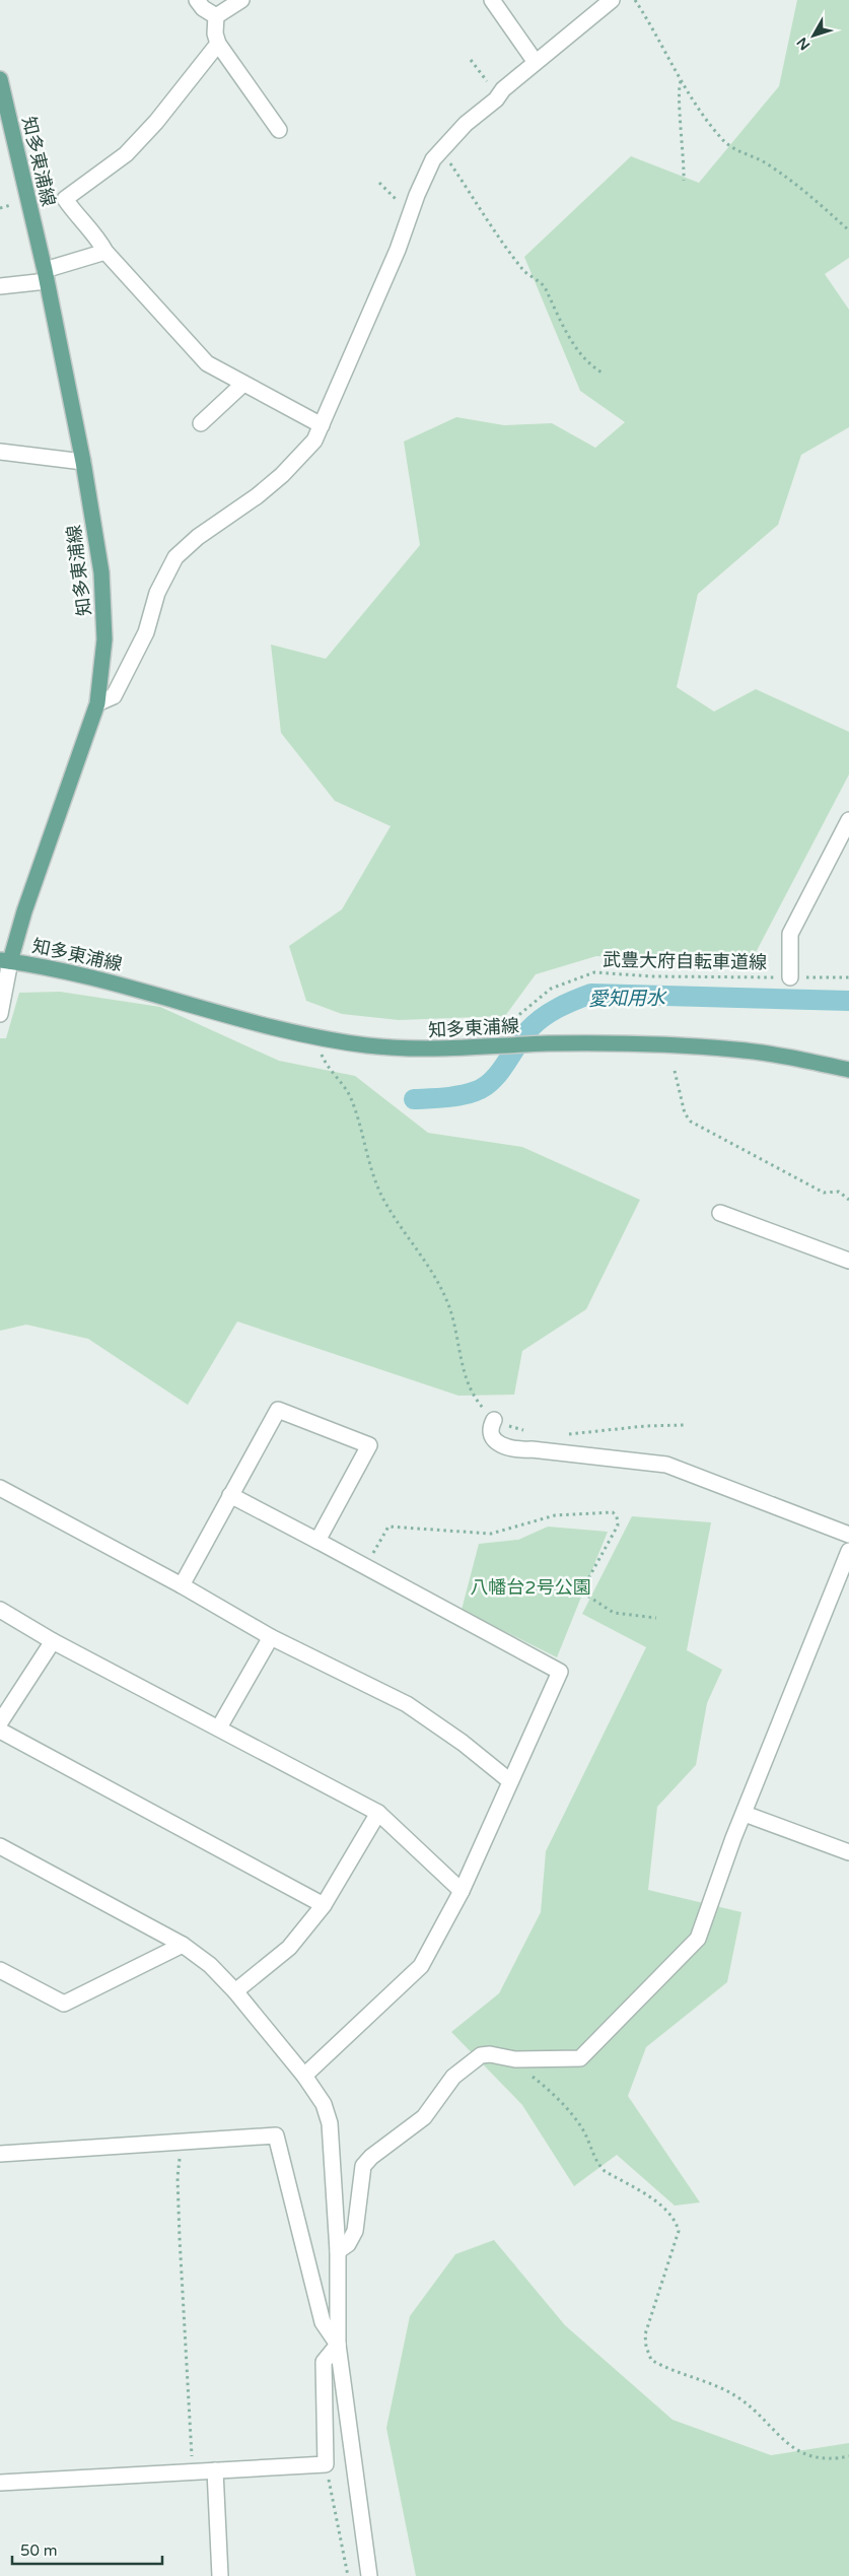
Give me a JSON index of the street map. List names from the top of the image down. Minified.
{"streets":{"main road":["知多東浦線"],"path":["武豊大府自転車道線"]},"crossings":[["知多東浦線","武豊大府自転車道線"]],"water":["愛知用水"],"parks":["八幡台2号公園"],"scale_bar":"50 m","north":"bottom left"}
